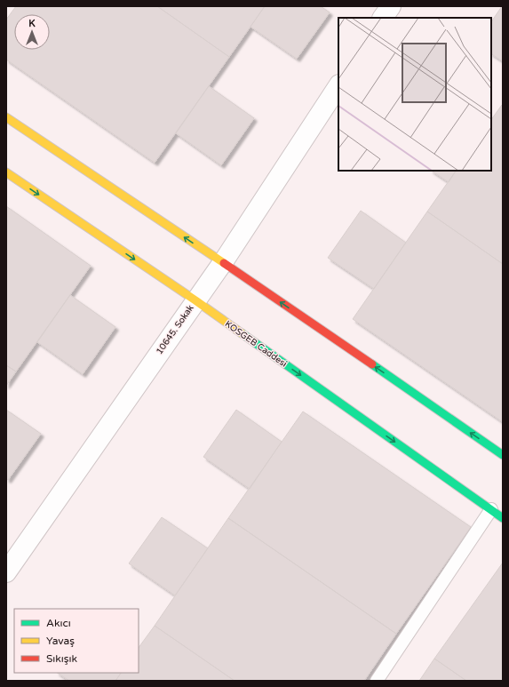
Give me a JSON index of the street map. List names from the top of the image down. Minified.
{"streets":{"main road":["KOSGEB Caddesi"],"street":["10645. Sokak"]},"crossings":[["10645. Sokak","KOSGEB Caddesi"]],"legend":["Akıcı","Yavaş","Sıkışık"],"north":"top"}
